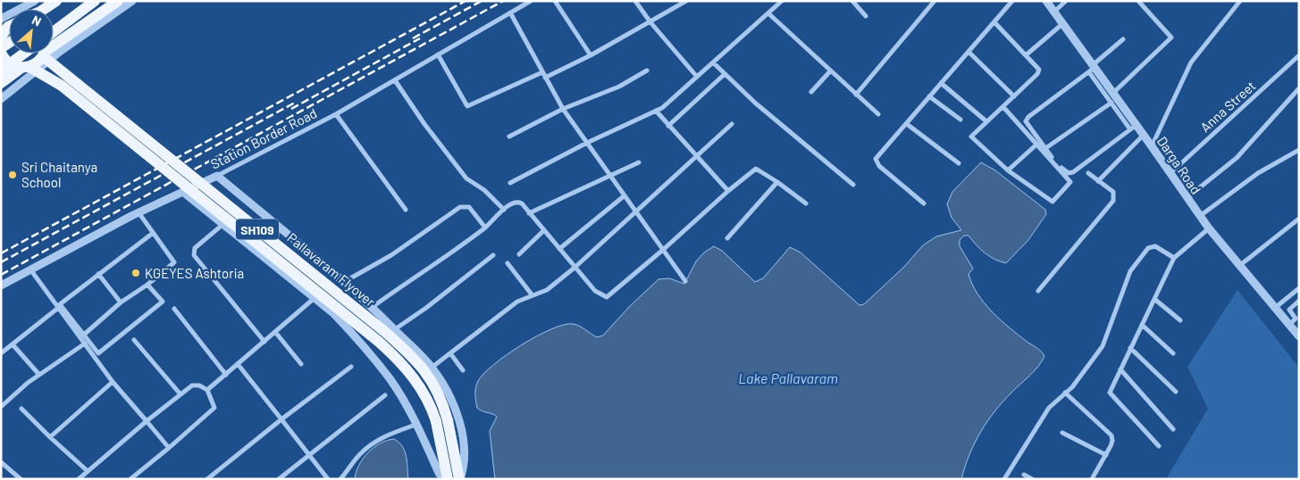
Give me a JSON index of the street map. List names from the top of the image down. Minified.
{"streets":{"main road":["SH109","Pallavaram Flyover"],"street":["Anna Street","Station Border Road","Darga Road"]},"crossings":[["Anna Street","Darga Road"]],"water":["Lake Pallavaram"],"places":["Sri Chaitanya School","KGEYES Ashtoria"],"north":"top right"}
